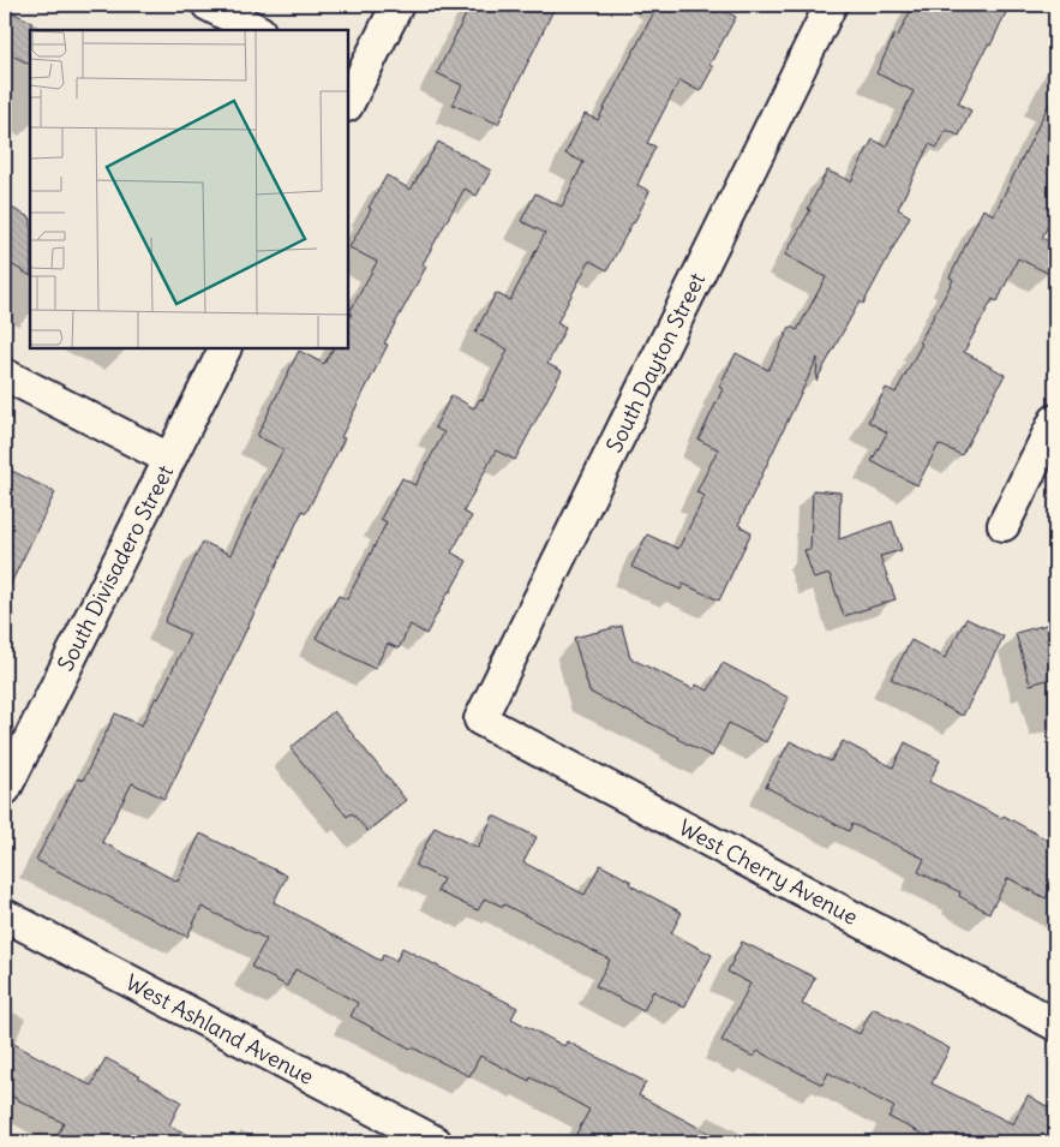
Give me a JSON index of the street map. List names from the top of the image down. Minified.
{"streets":{"street":["South Dayton Street","South Divisadero Street","West Cherry Avenue","West Ashland Avenue"]},"crossings":[["South Dayton Street","West Cherry Avenue"]]}
